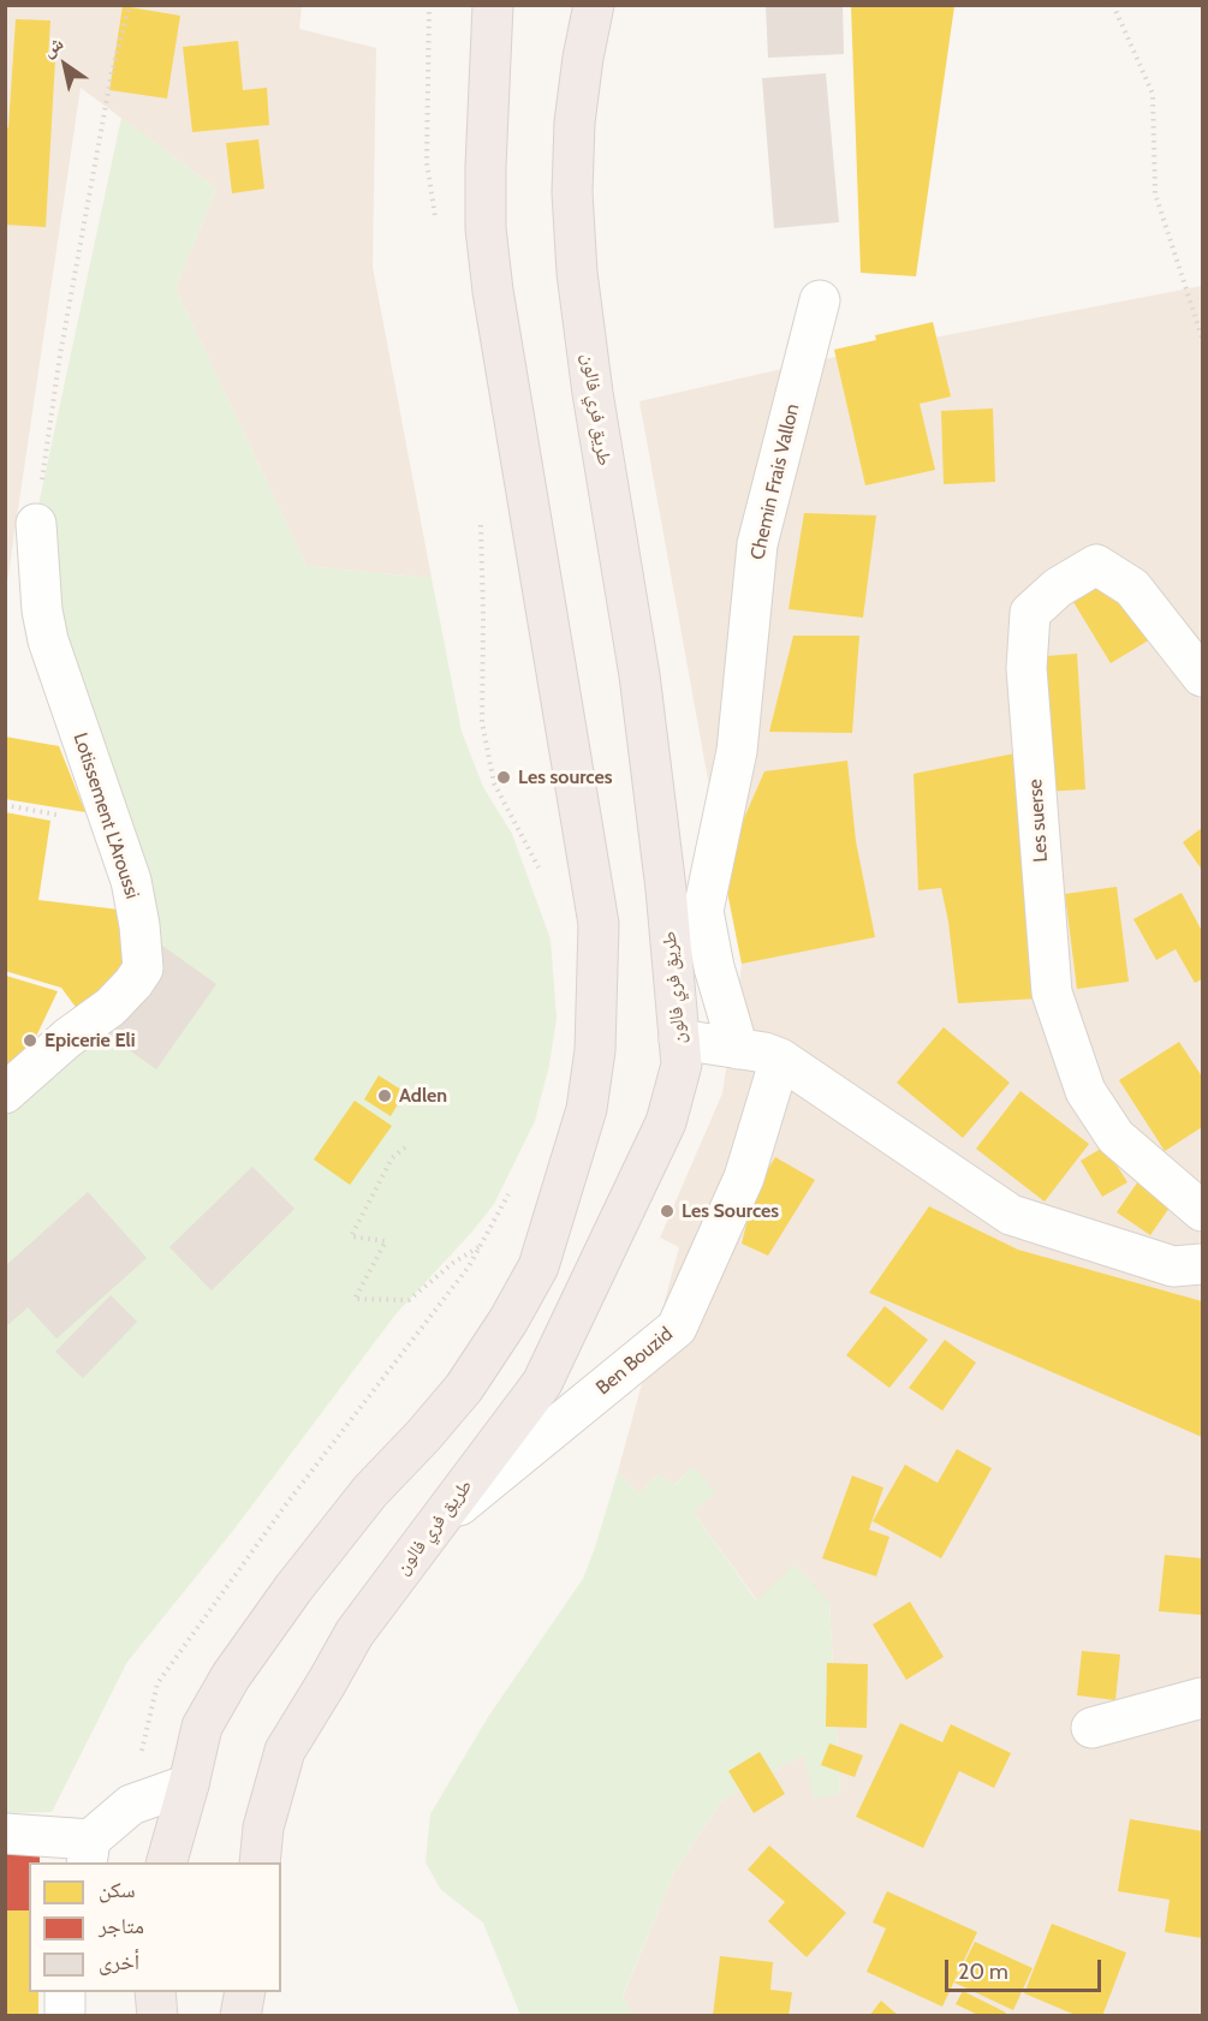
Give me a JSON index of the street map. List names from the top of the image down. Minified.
{"streets":{"highway":["طريق فري فالون"],"street":["Chemin Frais Vallon","Lotissement L'Aroussi","Les suerse","Ben Bouzid"]},"crossings":[["طريق فري فالون","Ben Bouzid"]],"places":["Les sources","Epicerie Eli","Adlen","Les Sources"],"legend":["سكن","متاجر","أخرى"],"scale_bar":"20 m","north":"top left"}
